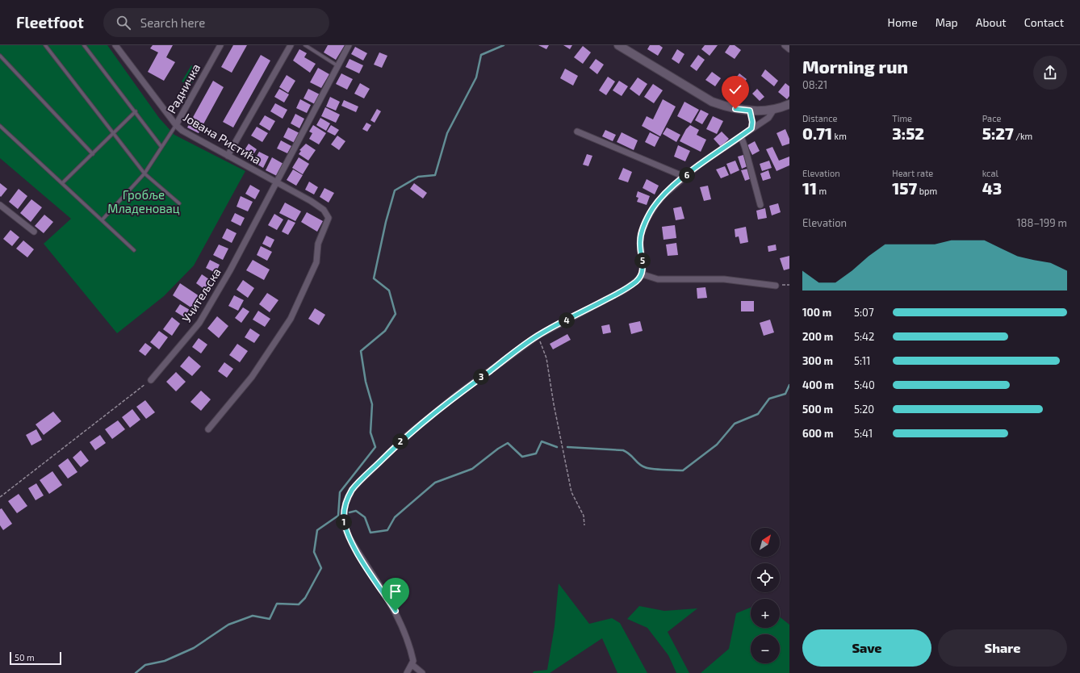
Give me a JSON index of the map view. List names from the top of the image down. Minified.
{"streets":{"street":["Радничка","Јована Ристића","Учитељска"]},"crossings":[["Радничка","Јована Ристића"],["Јована Ристића","Учитељска"]],"parks":["Гробље Младеновац"],"scale_bar":"50 m","north":"top right","page":{"header":"Fleetfoot","search":"Search here","nav":["Home","Map","About","Contact"],"heading":["Morning run","08:21"],"stats":[["Distance","0.71 km"],["Time","3:52"],["Pace","5:27 /km"],["Elevation","11 m"],["Heart rate","157 bpm"],["kcal","43"]],"pins":["6","5","4","3","2","1"],"chart":["Elevation","188–199 m"],"list":[{"name":"100 m","note":"5:07"},{"name":"200 m","note":"5:42"},{"name":"300 m","note":"5:11"},{"name":"400 m","note":"5:40"},{"name":"500 m","note":"5:20"},{"name":"600 m","note":"5:41"}],"map_buttons":["+","−"],"buttons":["Save","Share"],"scale":"50 m"}}
